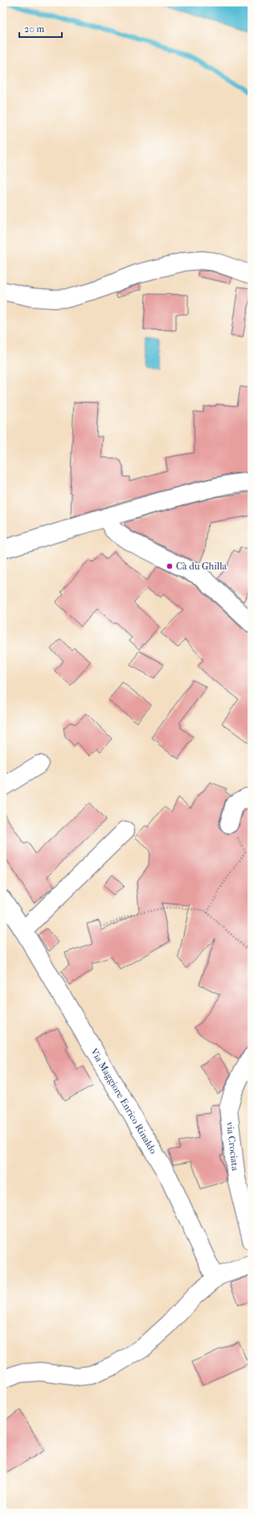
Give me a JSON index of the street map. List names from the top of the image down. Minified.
{"streets":{"street":["Via Maggiore Enrico Rinaldo","via Crociata"]},"places":["Cà du Ghilla"],"scale_bar":"20 m"}
